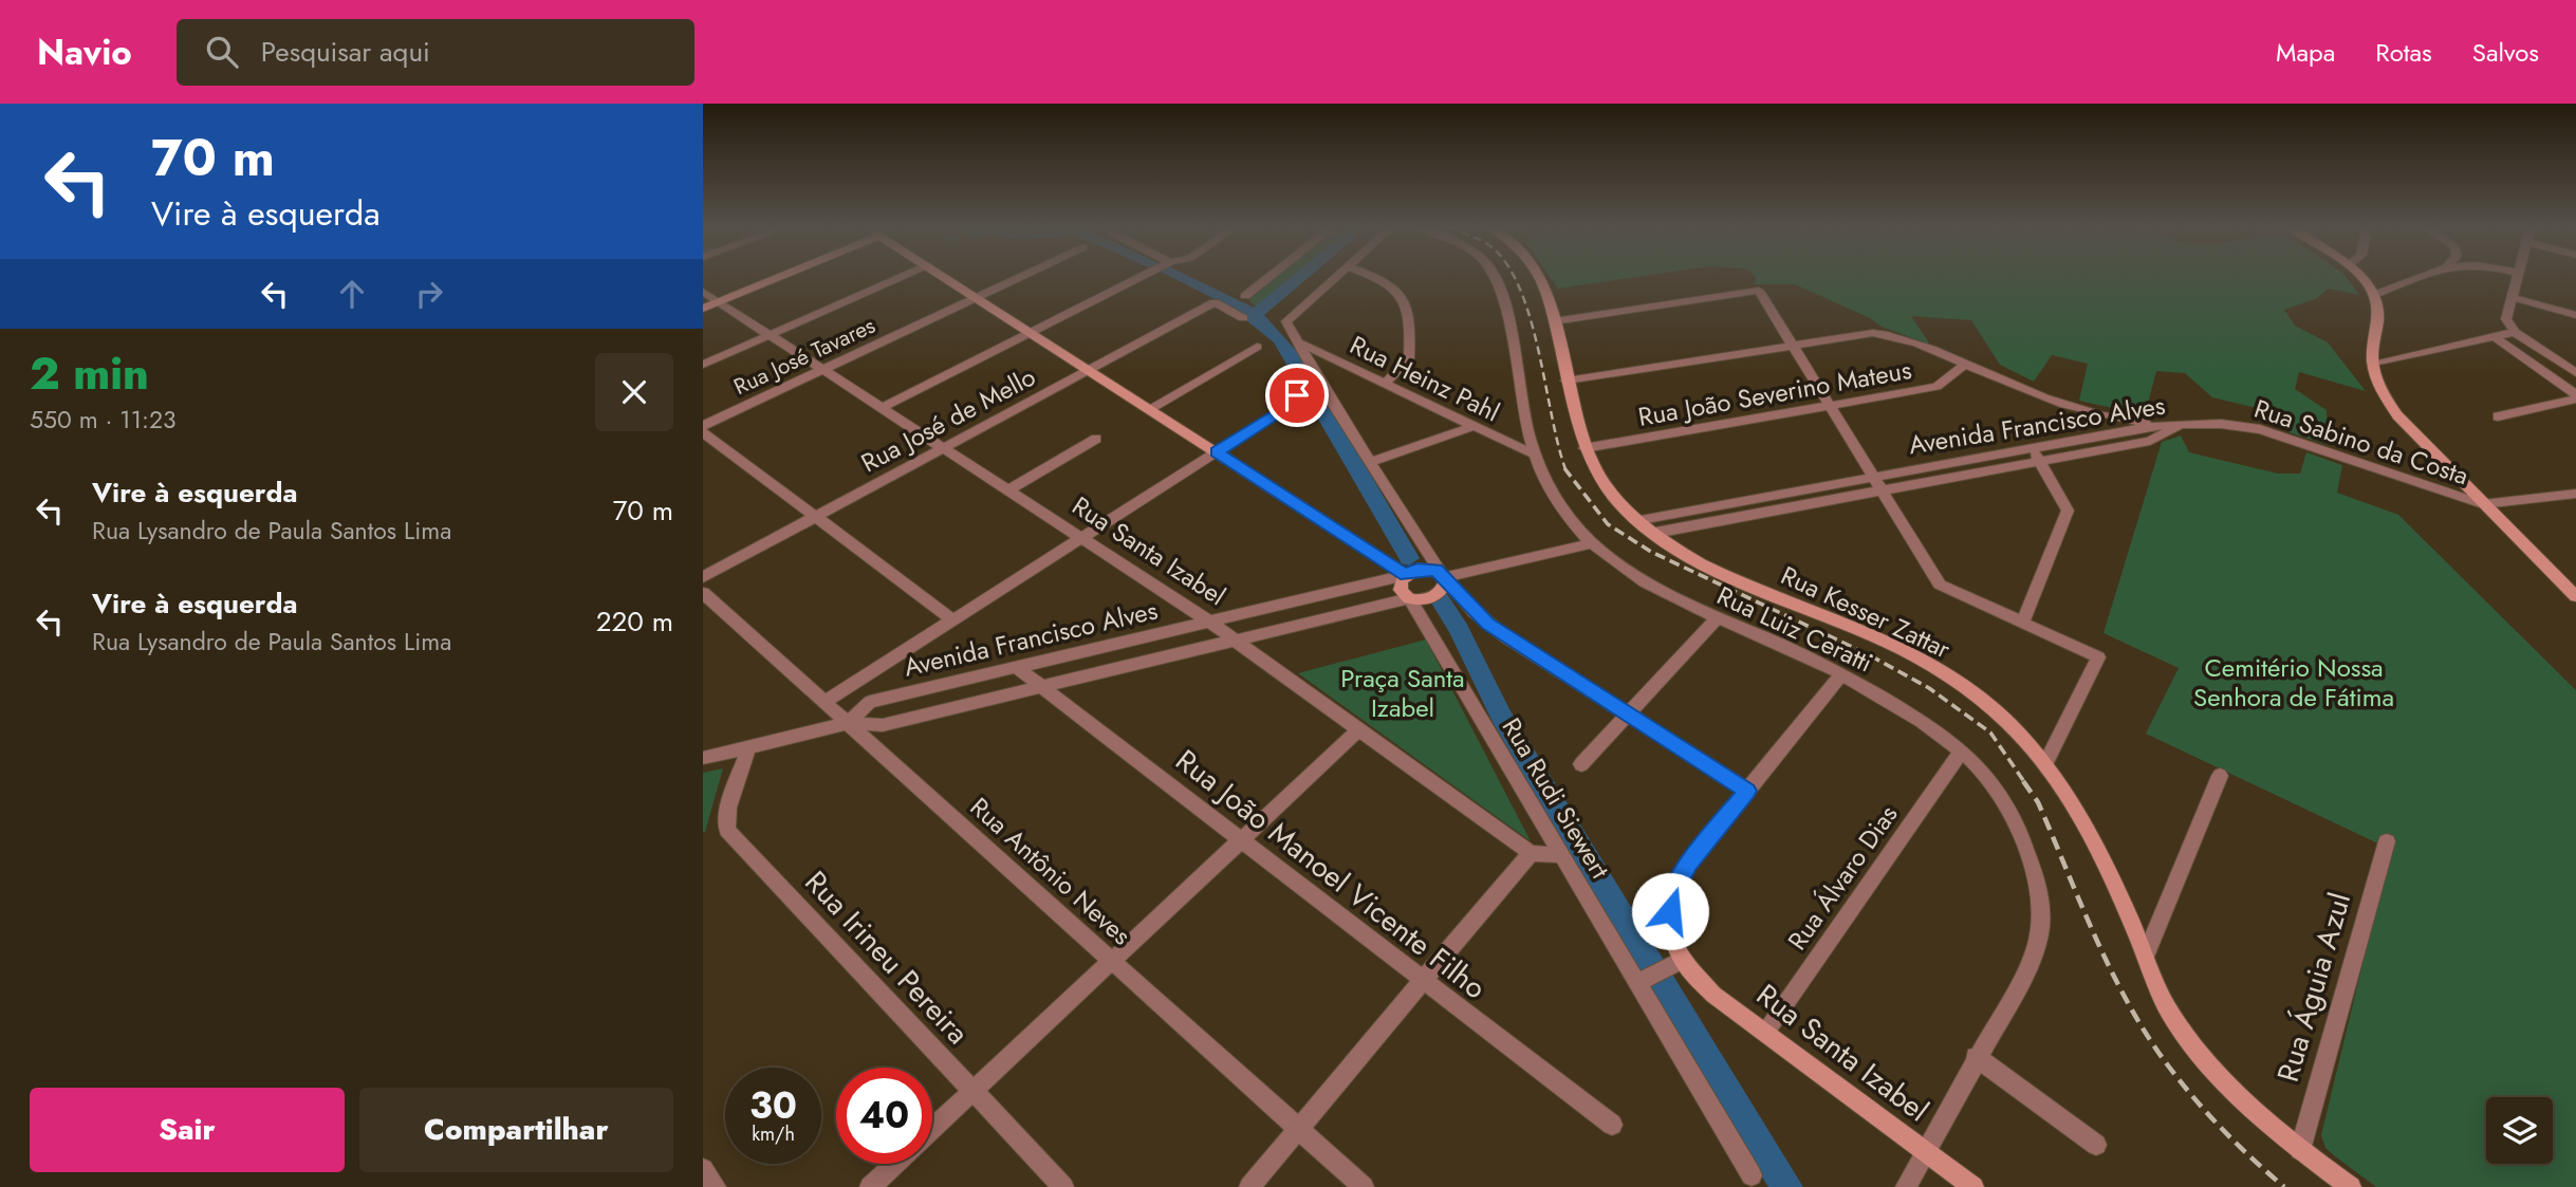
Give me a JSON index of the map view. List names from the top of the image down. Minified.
{"streets":{"street":["Rua José Tavares","Rua Heinz Pahl","Rua João Severino Mateus","Rua José de Mello","Avenida Francisco Alves","Rua Sabino da Costa","Rua Santa Izabel","Rua Kesser Zattar","Rua Luiz Ceratti","Rua Rudi Siewert","Rua Antônio Neves","Rua João Manoel Vicente Filho","Rua Álvaro Dias","Rua Irineu Pereira","Rua Águia Azul"]},"crossings":[["Rua José Tavares","Rua Santa Izabel"],["Rua Heinz Pahl","Rua Luiz Ceratti"],["Rua João Severino Mateus","Rua Kesser Zattar"],["Rua José de Mello","Rua Santa Izabel"],["Avenida Francisco Alves","Rua Sabino da Costa"],["Avenida Francisco Alves","Rua Santa Izabel"],["Avenida Francisco Alves","Rua Kesser Zattar"],["Avenida Francisco Alves","Rua Rudi Siewert"],["Avenida Francisco Alves","Rua Antônio Neves"],["Avenida Francisco Alves","Rua João Manoel Vicente Filho"],["Avenida Francisco Alves","Rua Irineu Pereira"],["Rua Santa Izabel","Rua Luiz Ceratti"],["Rua Santa Izabel","Rua Álvaro Dias"],["Rua Kesser Zattar","Rua Águia Azul"],["Rua Luiz Ceratti","Rua Álvaro Dias"]],"parks":["Cemitério Nossa Senhora de Fátima","Praça Santa Izabel"],"page":{"header":"Navio","search":"Pesquisar aqui","nav":["Mapa","Rotas","Salvos"],"turn":["70 m","Vire à esquerda"],"heading":["2 min","550 m · 11:23"],"list":[{"name":"Vire à esquerda","note":"Rua Lysandro de Paula Santos Lima","value":"70 m"},{"name":"Vire à esquerda","note":"Rua Lysandro de Paula Santos Lima","value":"220 m"}],"speed":"30 km/h","limit":"40","buttons":["Sair","Compartilhar"]}}
